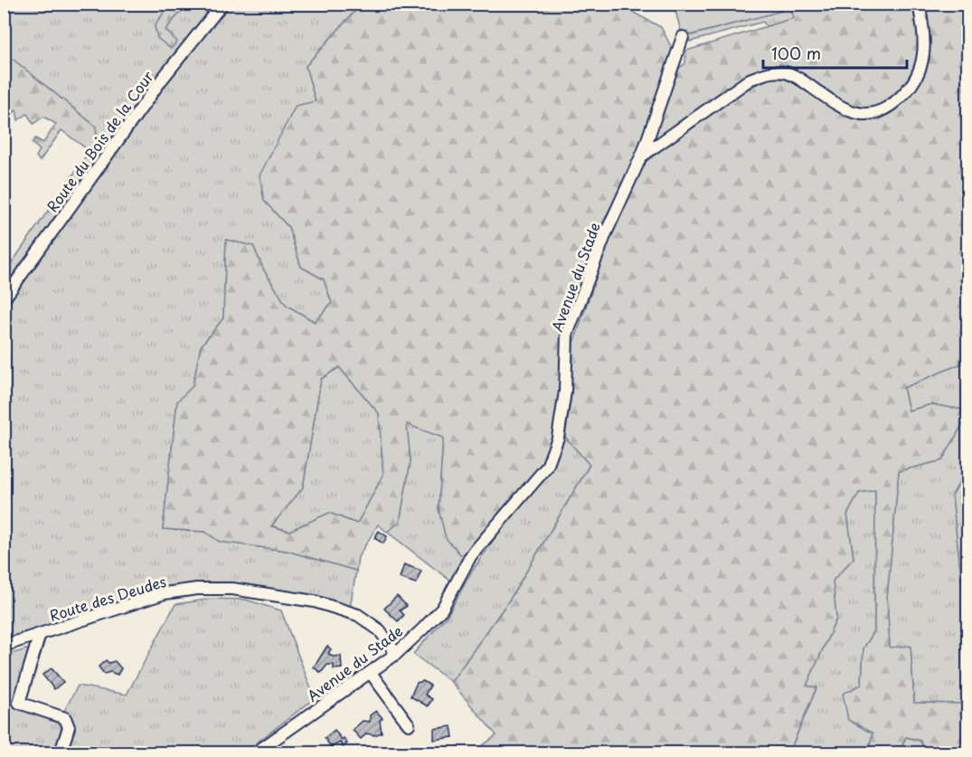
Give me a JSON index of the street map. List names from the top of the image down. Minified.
{"streets":{"street":["Route du Bois de la Cour","Avenue du Stade","Route des Deudes"]},"crossings":[["Avenue du Stade","Route des Deudes"]],"scale_bar":"100 m"}
